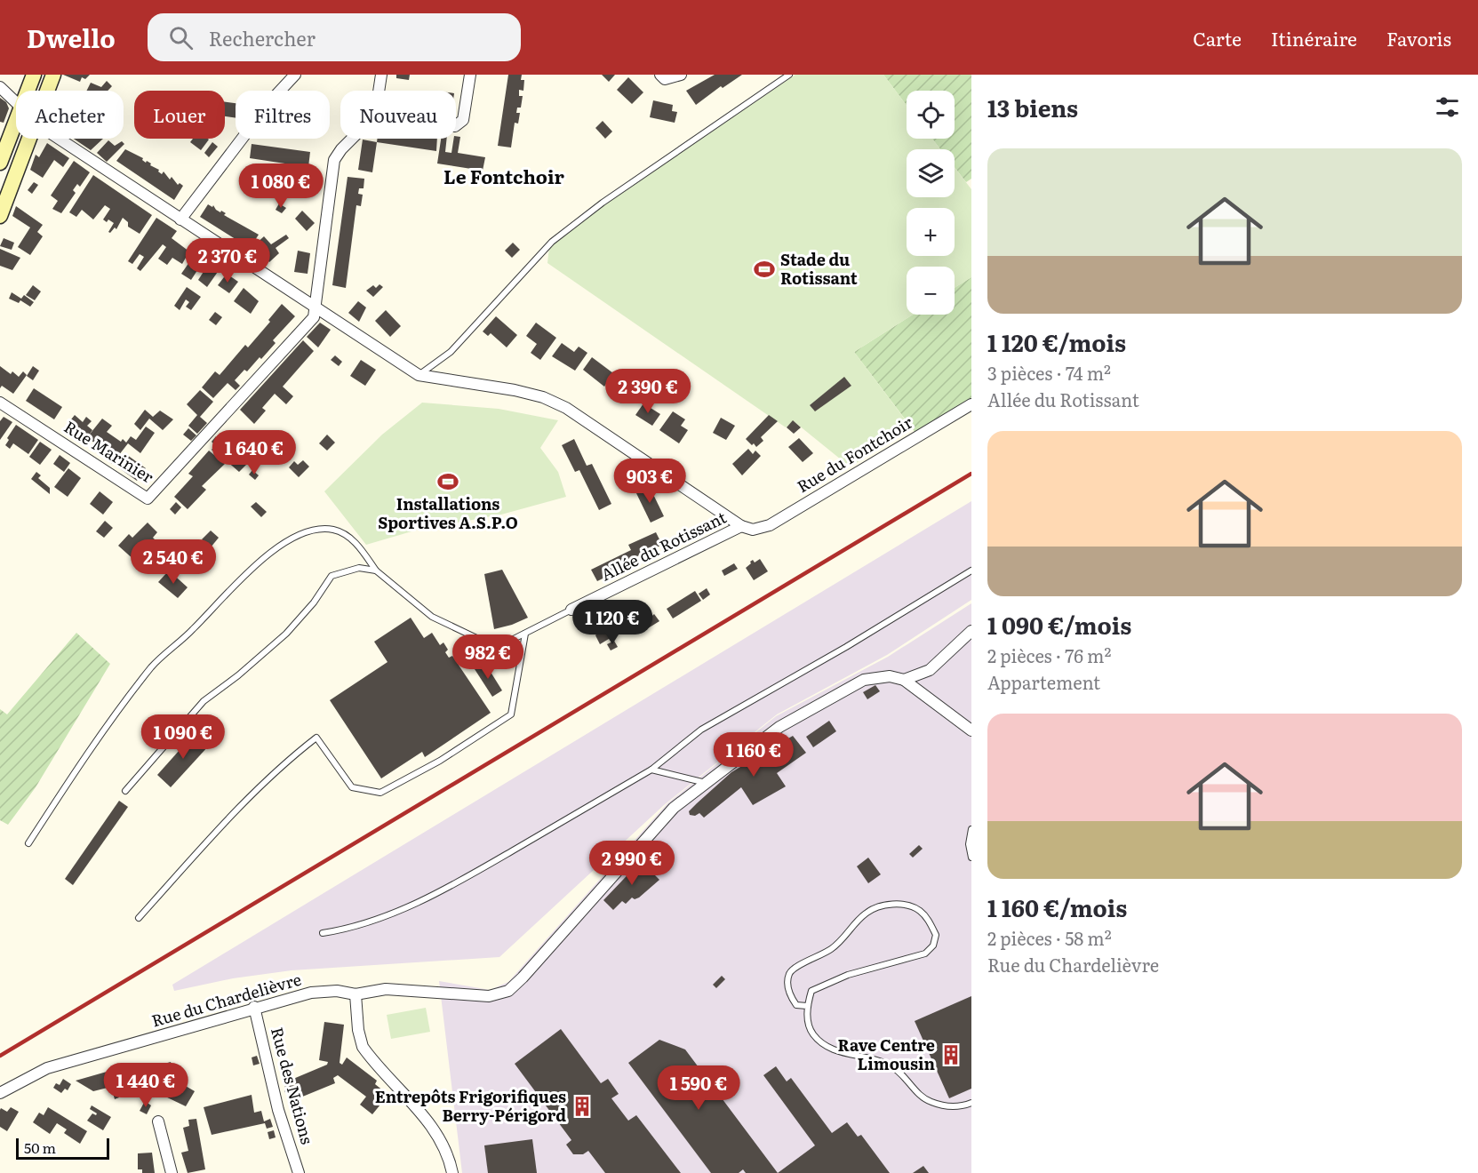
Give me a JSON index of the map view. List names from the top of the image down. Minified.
{"streets":{"street":["Rue Marinier","Rue du Fontchoir","Allée du Rotissant","Rue du Chardelièvre","Rue des Nations"]},"crossings":[["Rue du Fontchoir","Allée du Rotissant"],["Rue du Chardelièvre","Rue des Nations"]],"districts":["Le Fontchoir"],"places":{"sports":["Stade du Rotissant","Installations Sportives A.S.P.O"],"building":["Rave Centre Limousin","Entrepôts Frigorifiques Berry-Périgord"]},"scale_bar":"50 m","page":{"header":"Dwello","search":"Rechercher","nav":["Carte","Itinéraire","Favoris"],"heading":"13 biens","map_buttons":["+","−"],"chip":["Acheter","Louer","Filtres","Nouveau"],"list":[{"name":"1 120 €/mois","note":"3 pièces · 74 m² · Allée du Rotissant"},{"name":"1 090 €/mois","note":"2 pièces · 76 m² · Appartement"},{"name":"1 160 €/mois","note":"2 pièces · 58 m² · Rue du Chardelièvre"}],"price":["1 080 €","2 370 €","2 390 €","1 640 €","903 €","2 540 €","1 120 €","982 €","1 090 €","1 160 €","2 990 €","1 440 €","1 590 €"],"scale":"50 m"}}
